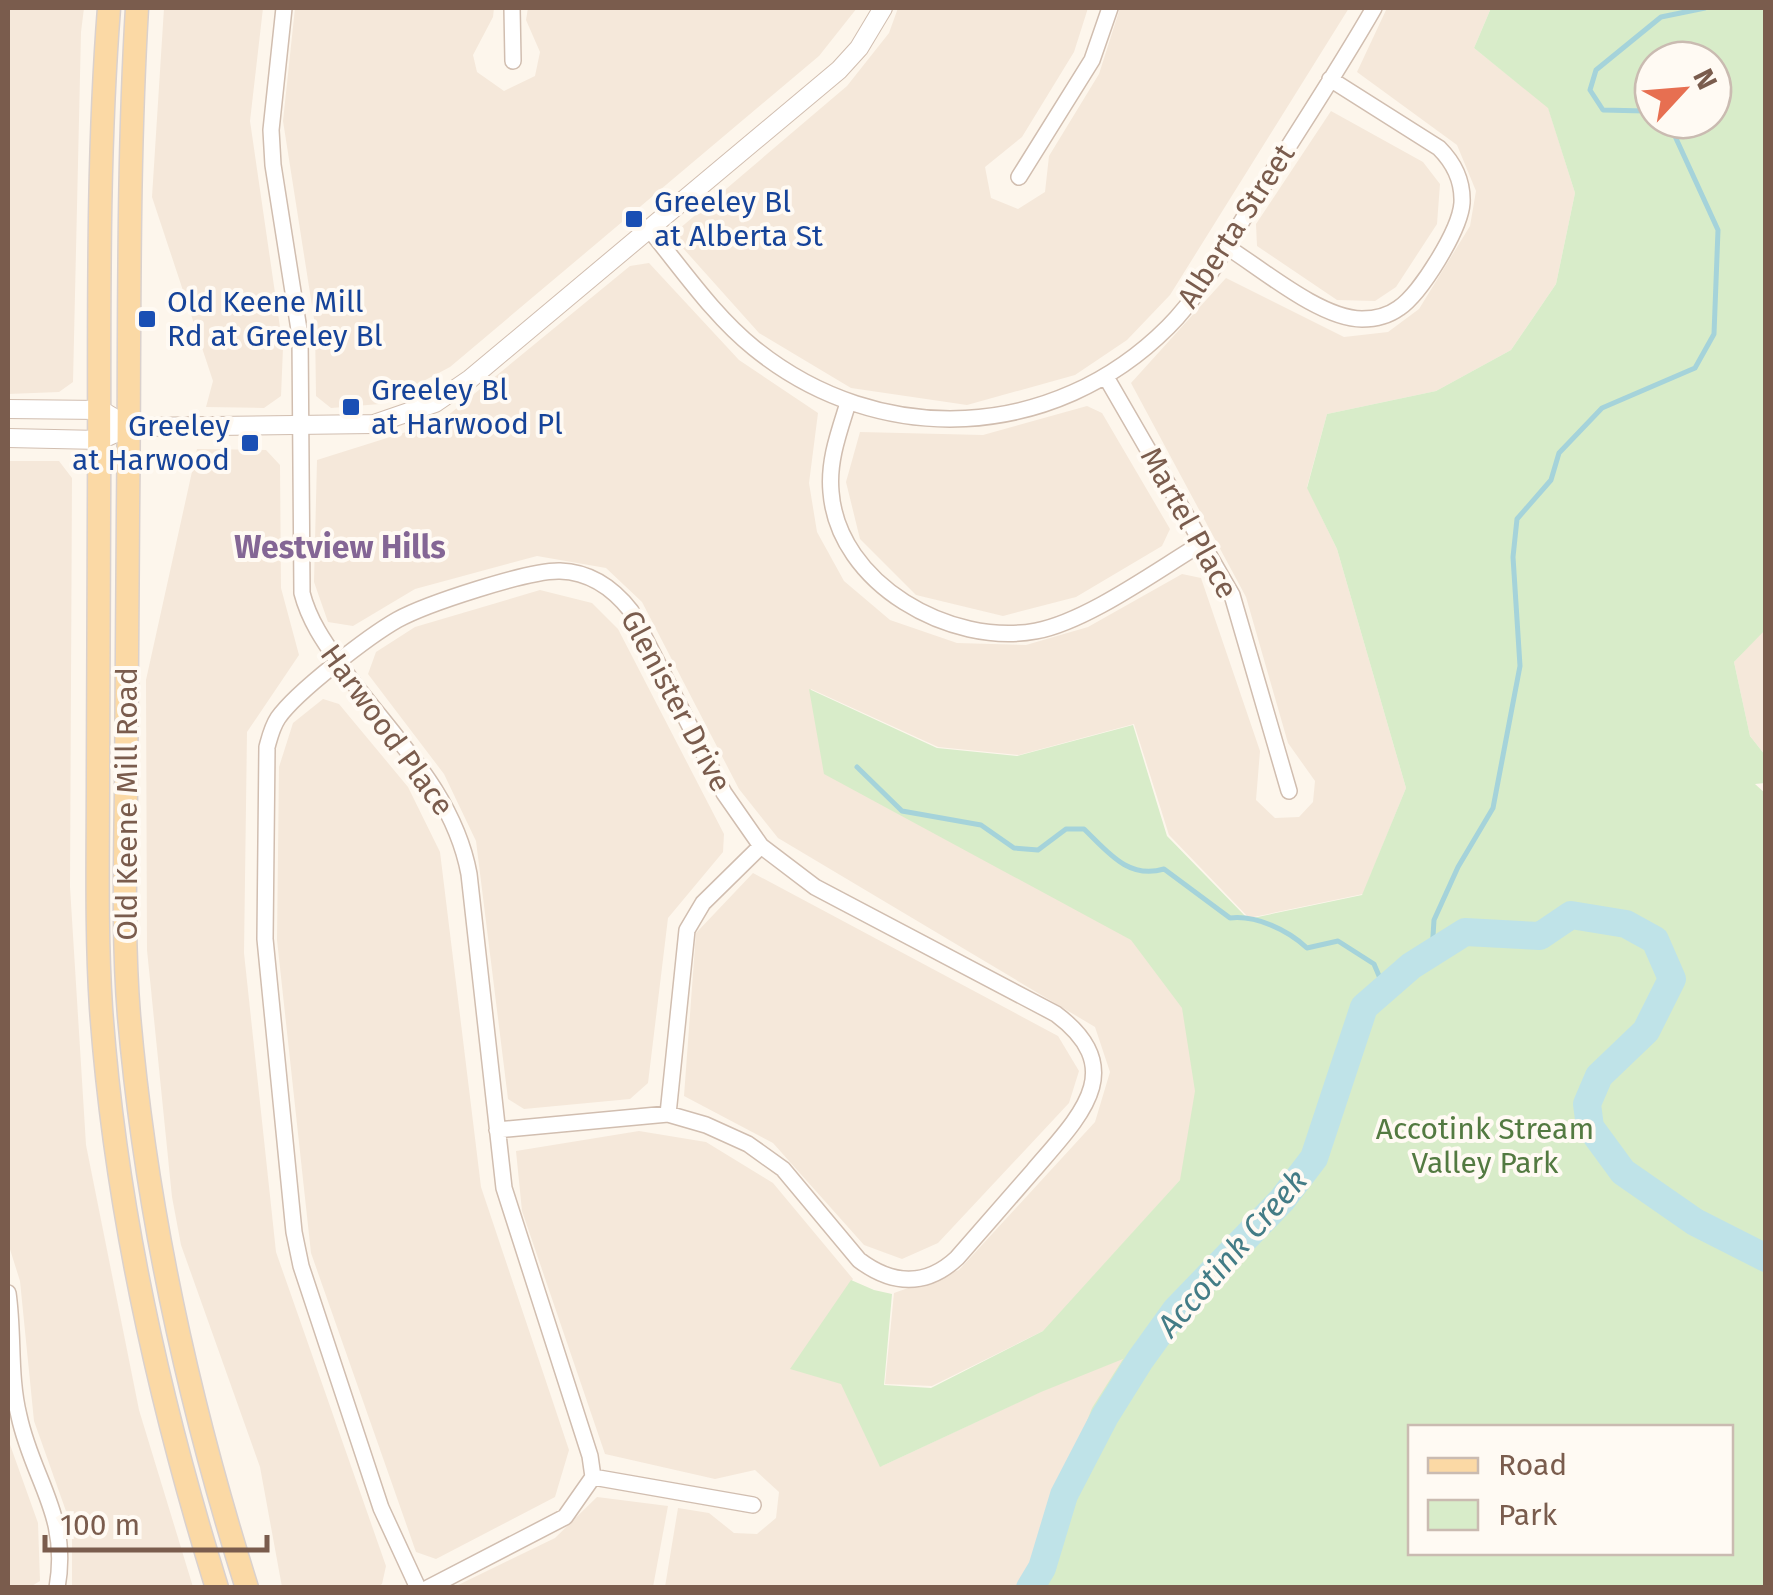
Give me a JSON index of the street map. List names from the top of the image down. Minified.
{"streets":{"main road":["Old Keene Mill Road"],"street":["Alberta Street","Martel Place","Glenister Drive","Harwood Place"]},"crossings":[["Alberta Street","Martel Place"],["Glenister Drive","Harwood Place"]],"districts":["Westview Hills"],"water":["Accotink Creek"],"parks":["Accotink Stream Valley Park"],"places":{"transit":["Greeley Bl at Alberta St","Old Keene Mill Rd at Greeley Bl","Greeley Bl at Harwood Pl","Greeley at Harwood"]},"legend":["Road","Park"],"scale_bar":"100 m","north":"top right"}
